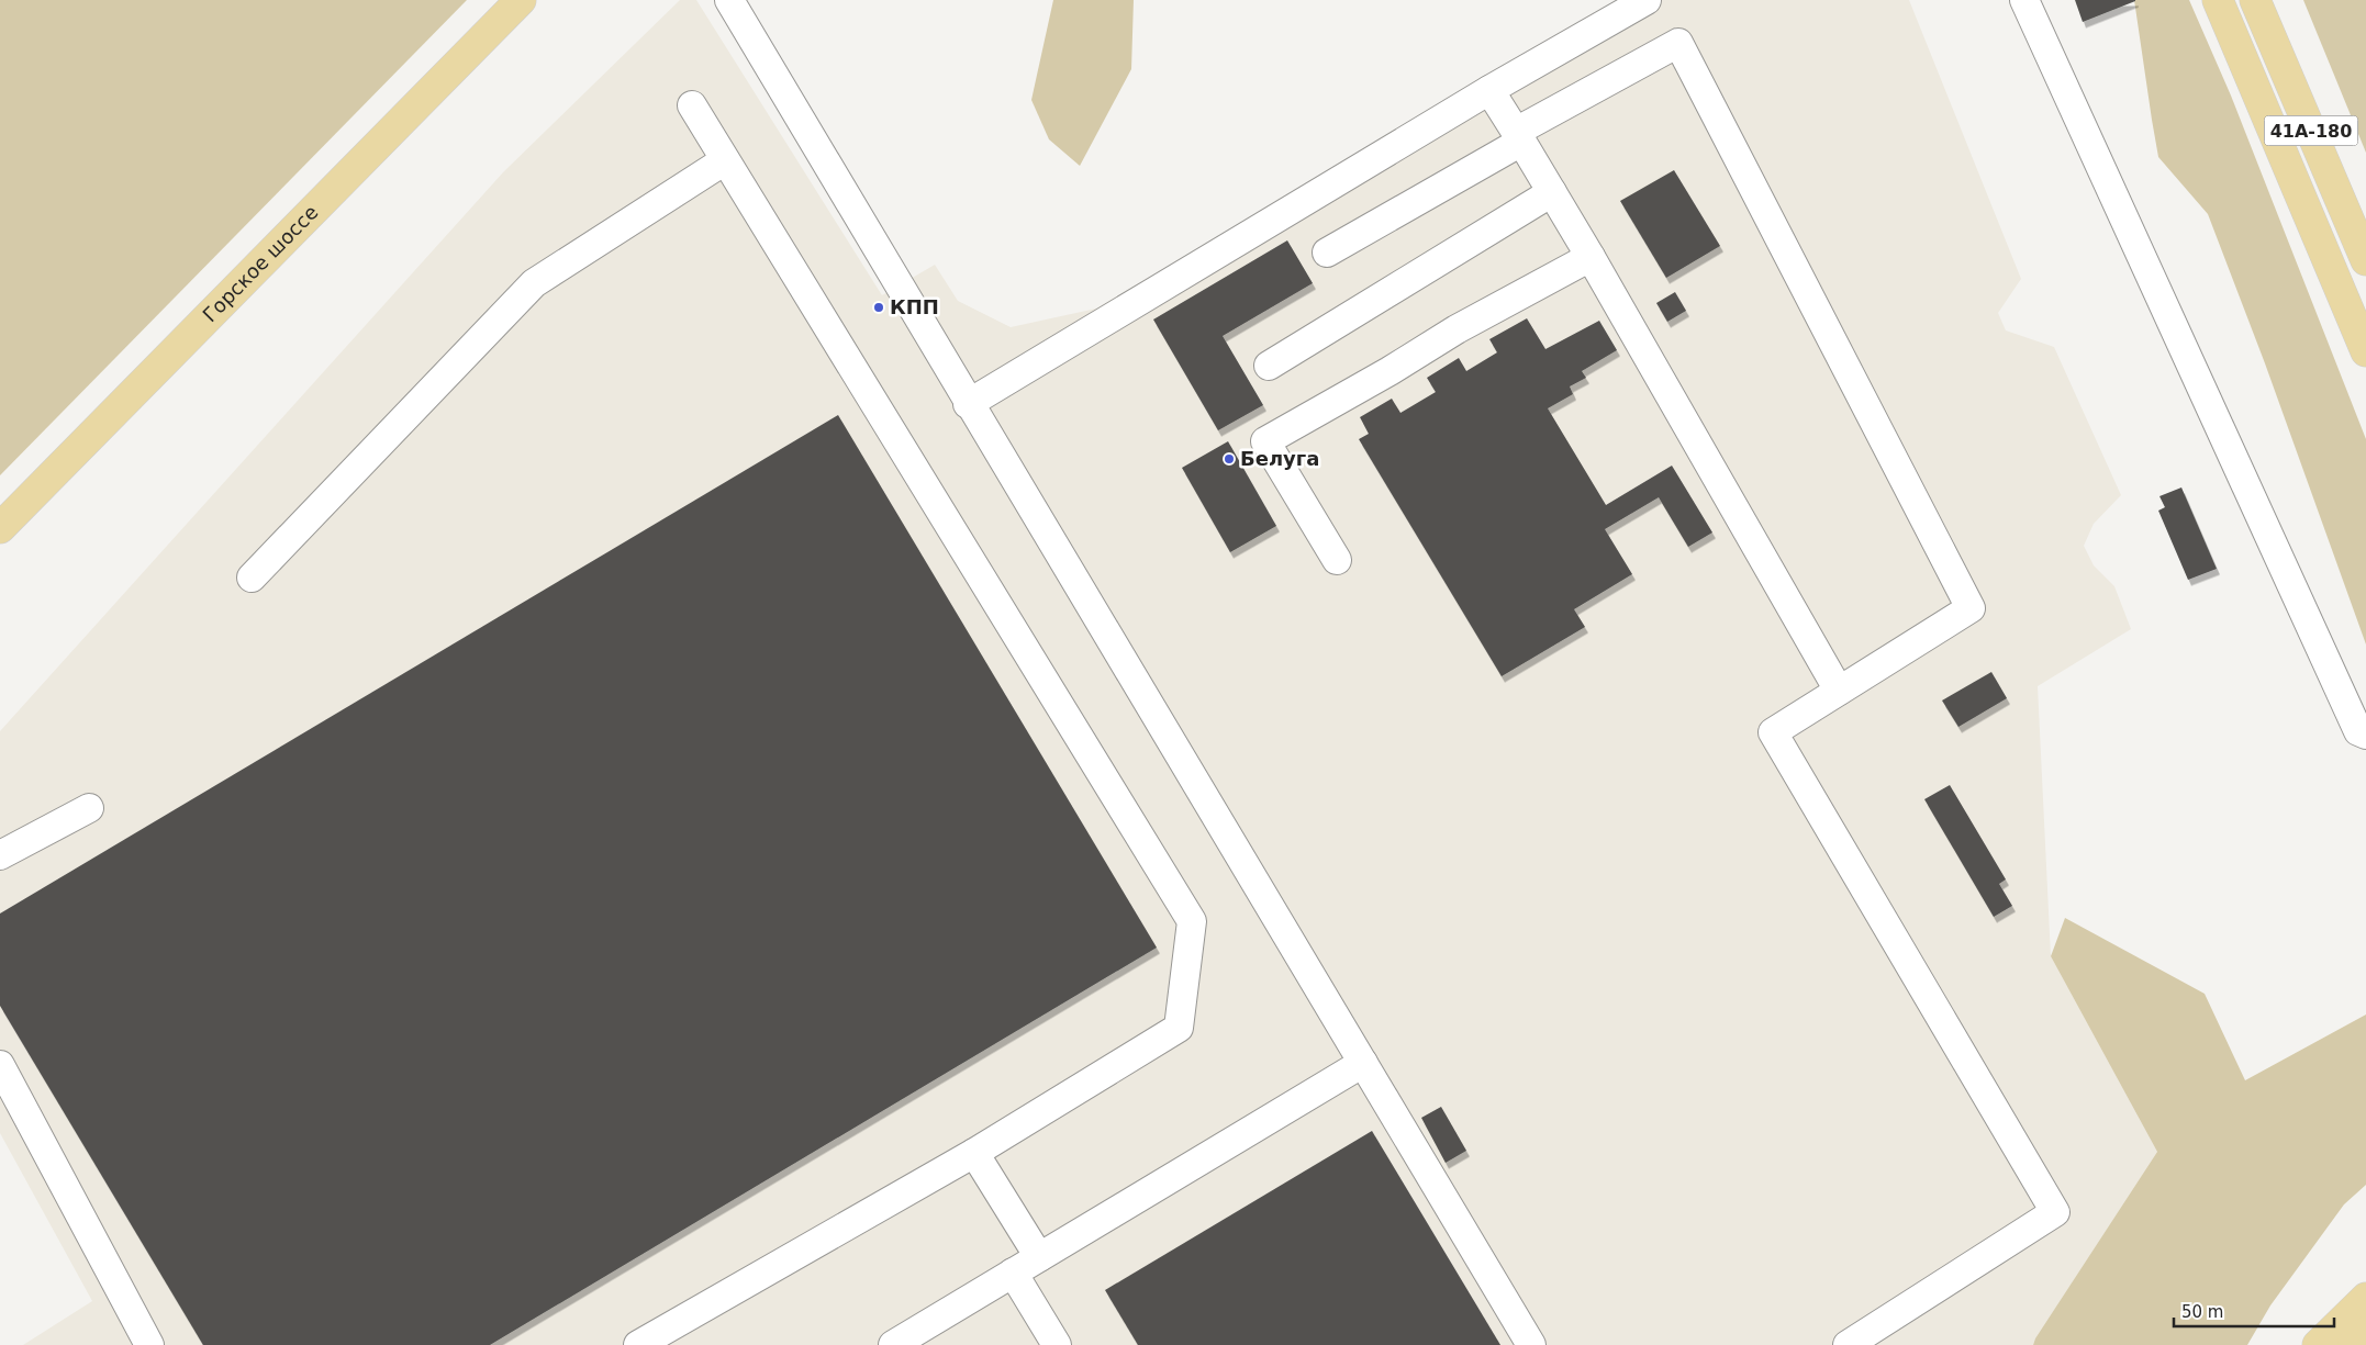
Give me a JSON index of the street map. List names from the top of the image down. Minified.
{"streets":{"main road":["41А-180","Горское шоссе"]},"places":["КПП","Белуга"],"scale_bar":"50 m"}
